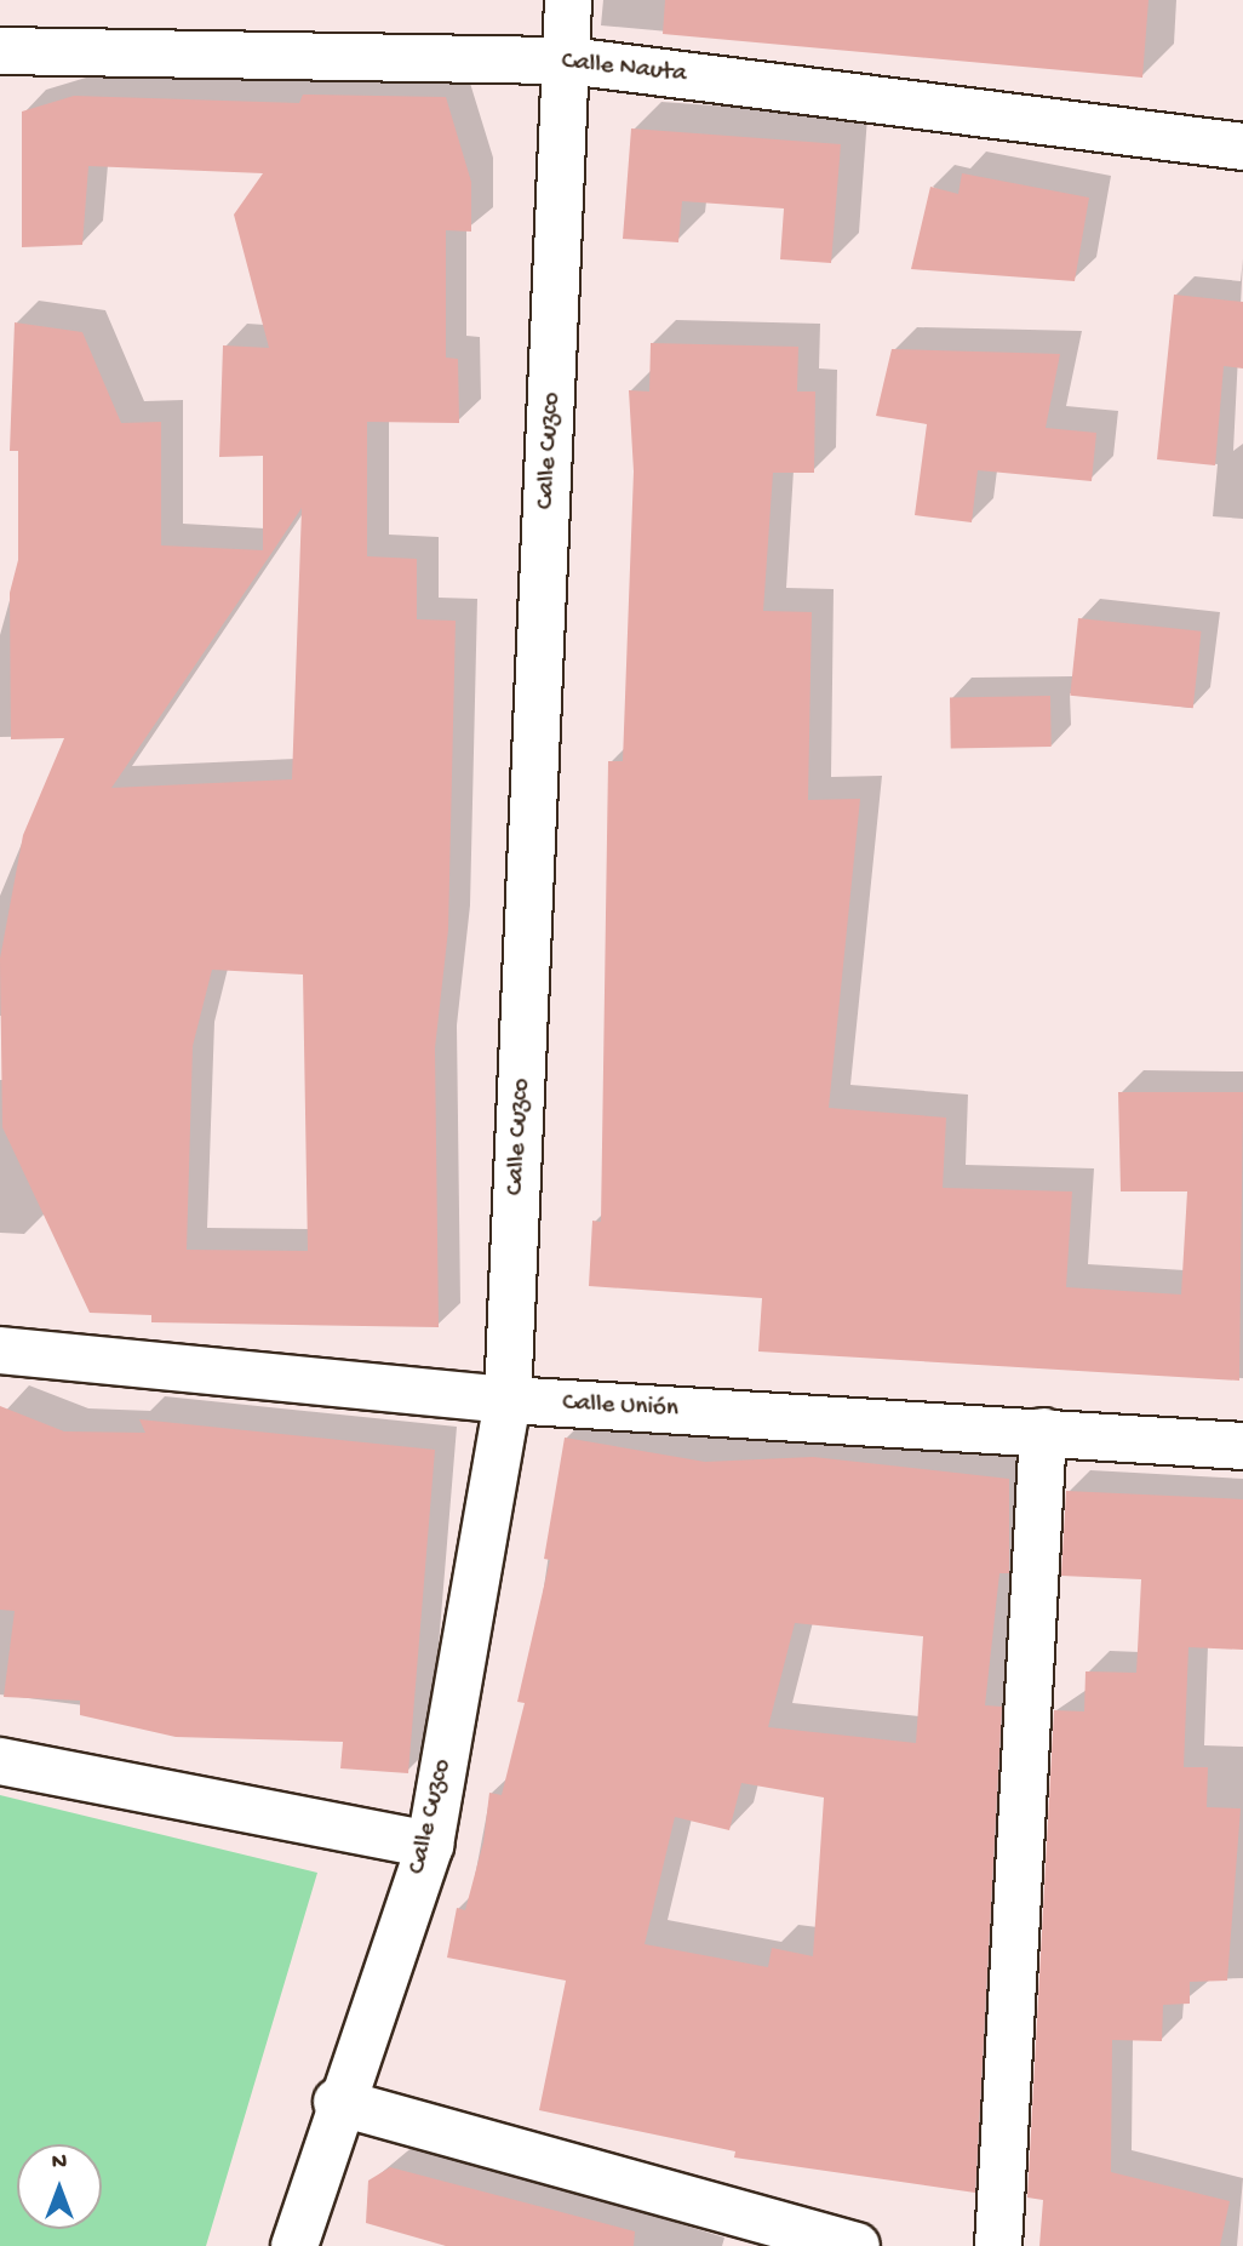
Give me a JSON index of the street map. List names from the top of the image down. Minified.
{"streets":{"street":["Calle Nauta","Calle Cuzco","Calle Unión"]},"crossings":[["Calle Nauta","Calle Cuzco"],["Calle Cuzco","Calle Unión"]],"north":"top"}
